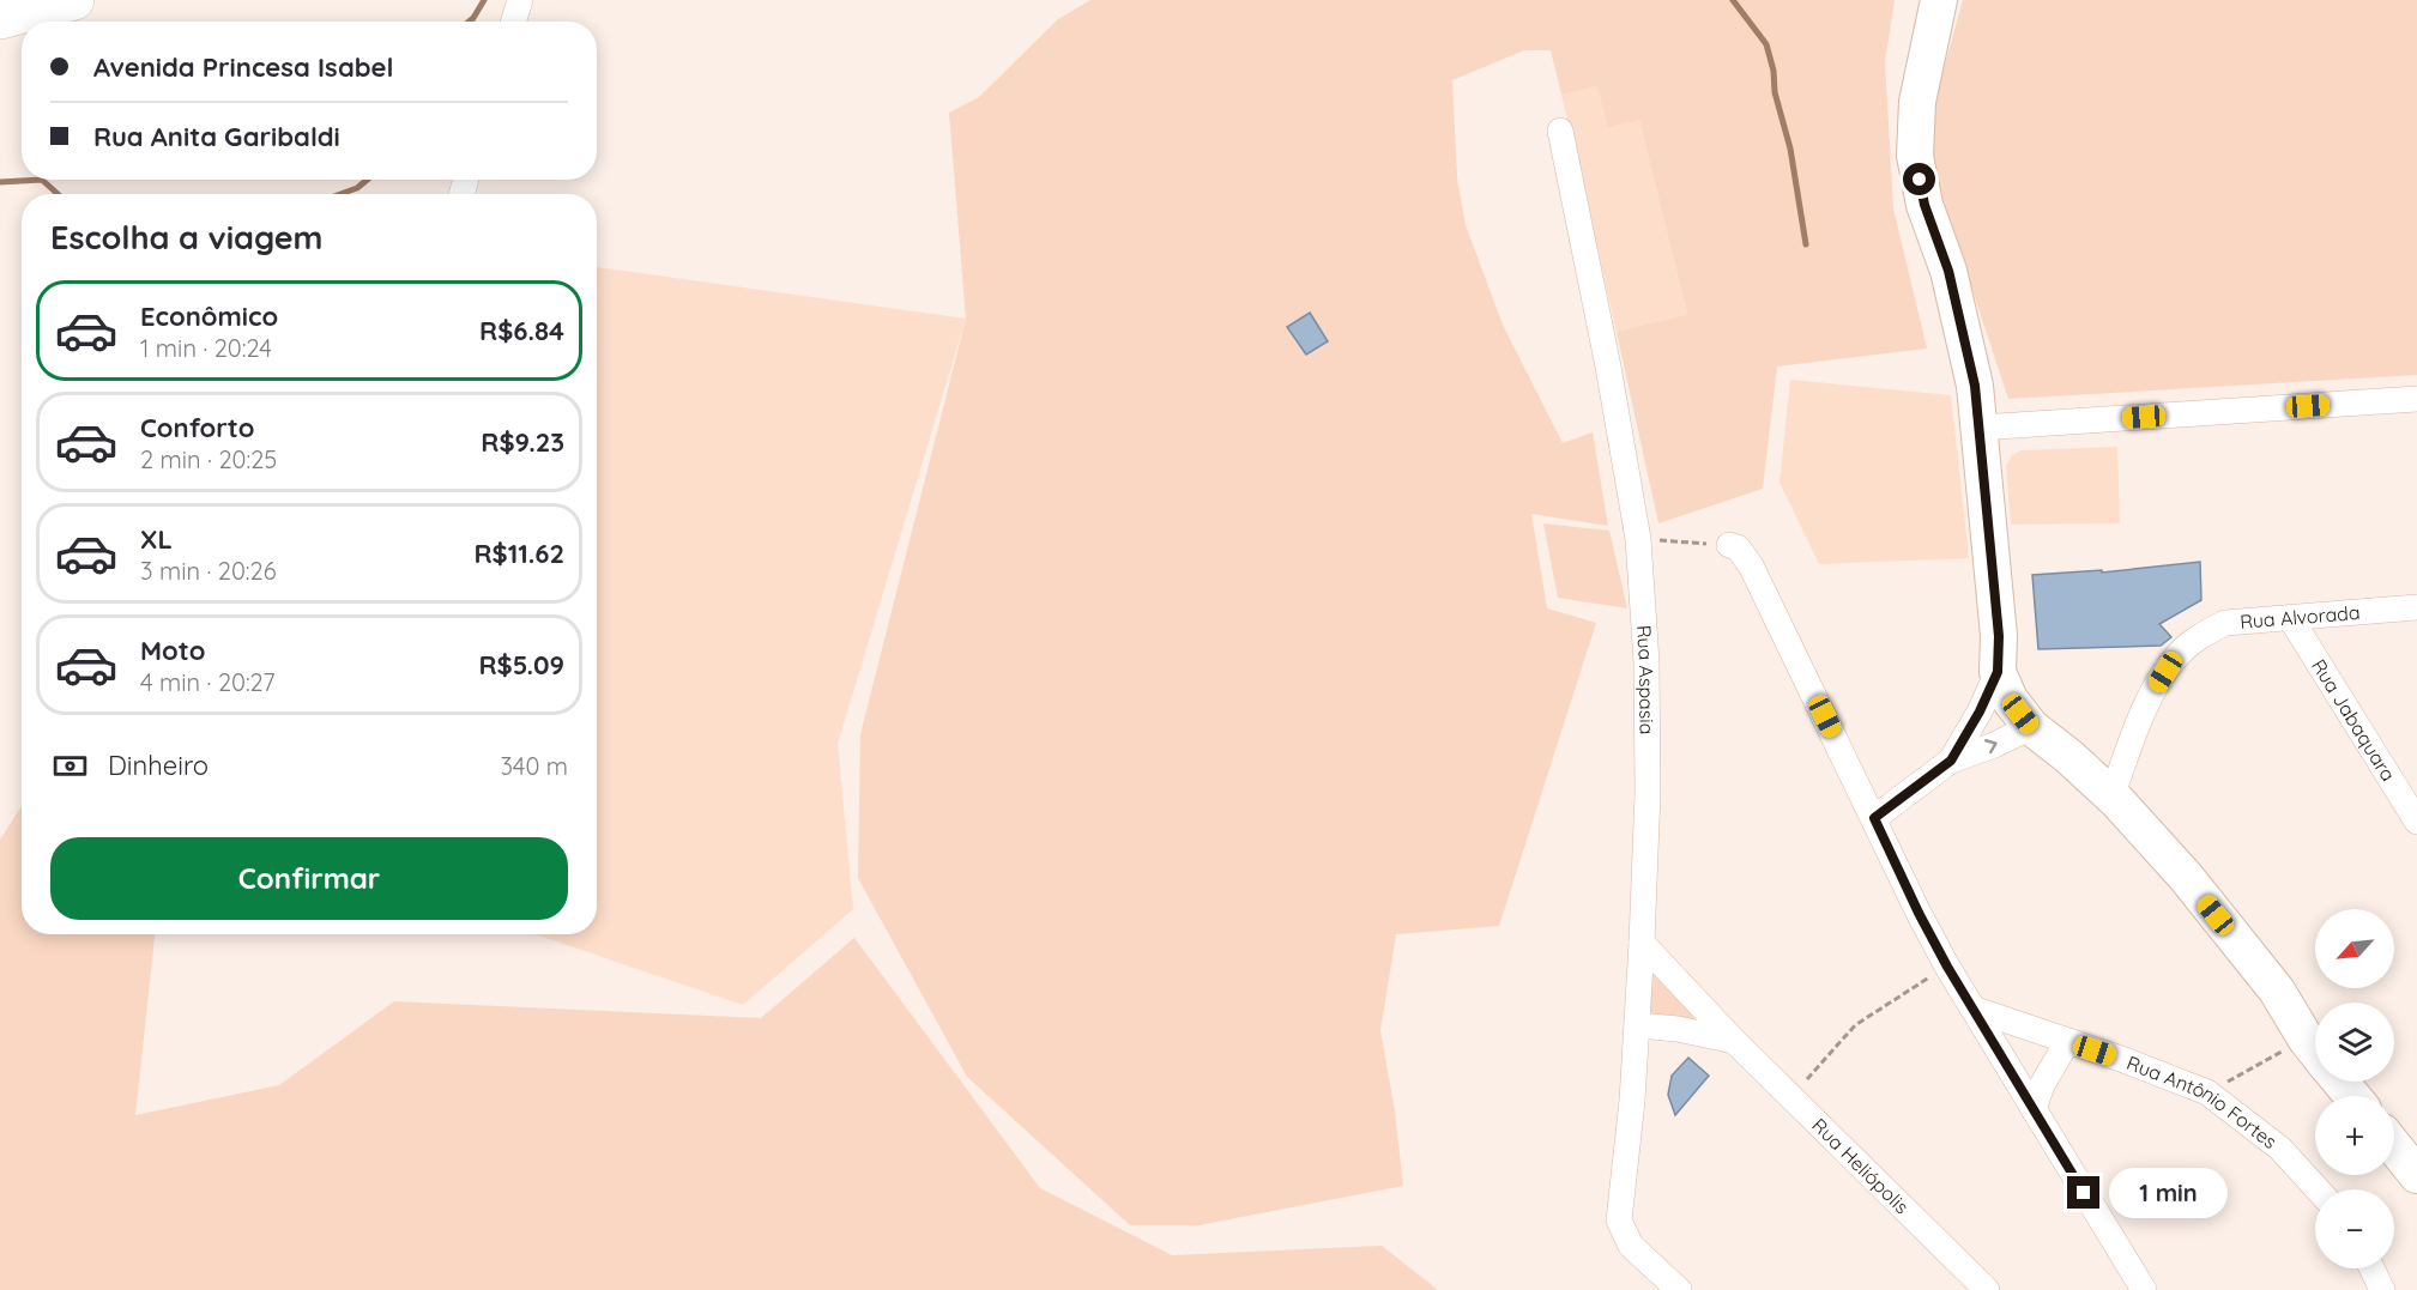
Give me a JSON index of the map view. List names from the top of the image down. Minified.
{"streets":{"street":["Rua Alvorada","Rua Aspasia","Rua Jabaquara","Rua Antônio Fortes","Rua Heliópolis"]},"crossings":[["Rua Alvorada","Rua Jabaquara"],["Rua Aspasia","Rua Heliópolis"]],"north":"bottom left","page":{"banner":["Avenida Princesa Isabel","Rua Anita Garibaldi"],"heading":"Escolha a viagem","list":[{"name":"Econômico","note":"1 min · 20:24","value":"R$6.84"},{"name":"Conforto","note":"2 min · 20:25","value":"R$9.23"},{"name":"XL","note":"3 min · 20:26","value":"R$11.62"},{"name":"Moto","note":"4 min · 20:27","value":"R$5.09"}],"pay":["Dinheiro","340 m"],"buttons":"Confirmar","map_buttons":["+","−"],"bubble":"1 min"}}
